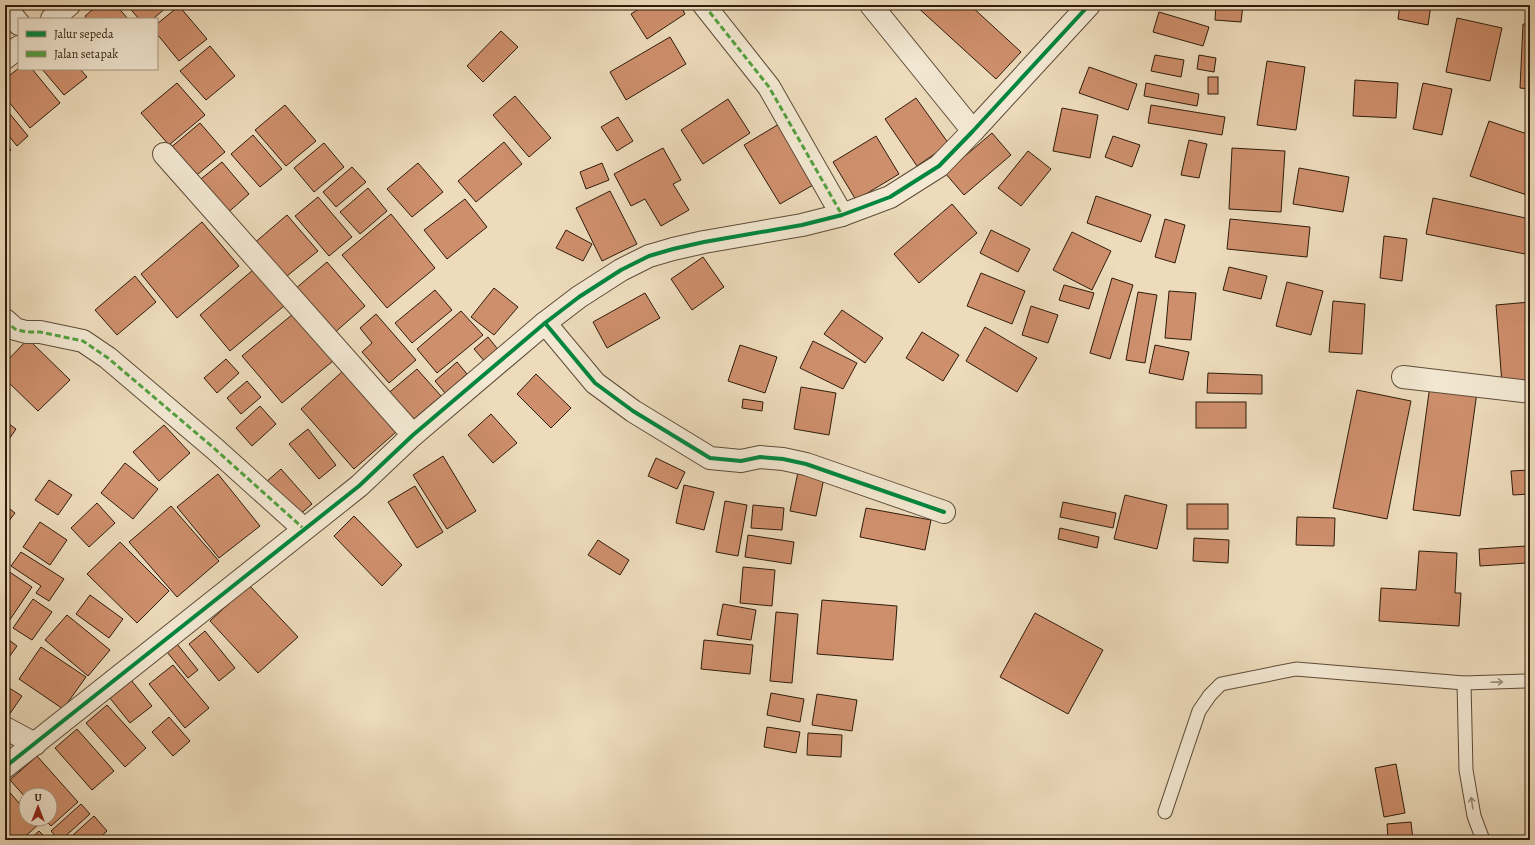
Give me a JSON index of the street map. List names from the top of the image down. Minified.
{"legend":["Jalur sepeda","Jalan setapak"],"north":"top"}
